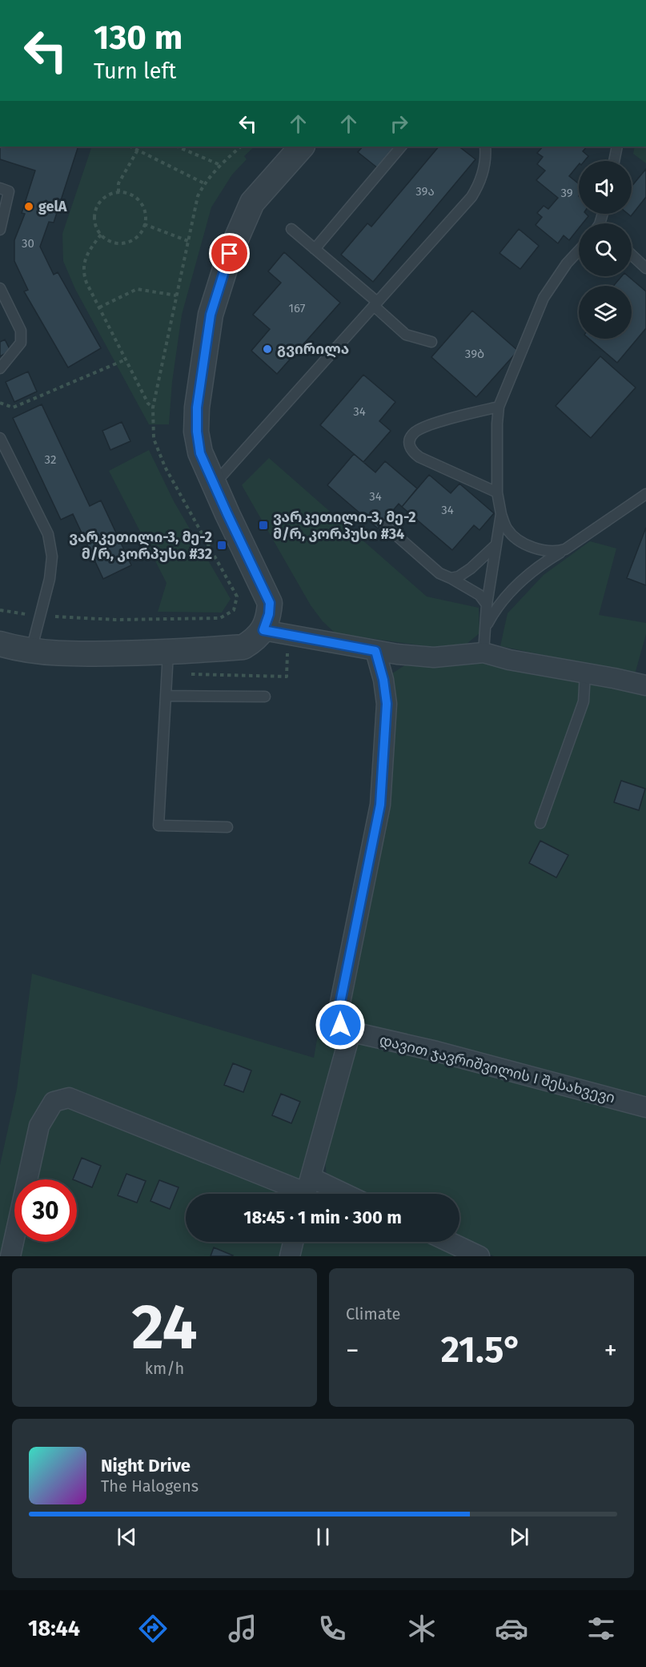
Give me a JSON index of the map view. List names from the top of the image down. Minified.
{"streets":{"street":["დავით ჯავრიშვილის I შესახვევი"]},"places":{"other":["gelA","გვირილა"],"transit":["ვარკეთილი-3, მე-2 მ/რ, კორპუსი #34","ვარკეთილი-3, მე-2 მ/რ, კორპუსი #32"]},"house_numbers":["39ა","39","30","167","39ბ","34","32","34","34"],"page":{"turn":["130 m","Turn left"],"limit":"30","trip":"18:45 · 1 min · 300 m","tile":[["24","km/h"],"Climate"],"heat":["−","21.5°","+"],"song":["Night Drive","The Halogens"],"tabs":"18:44"}}
